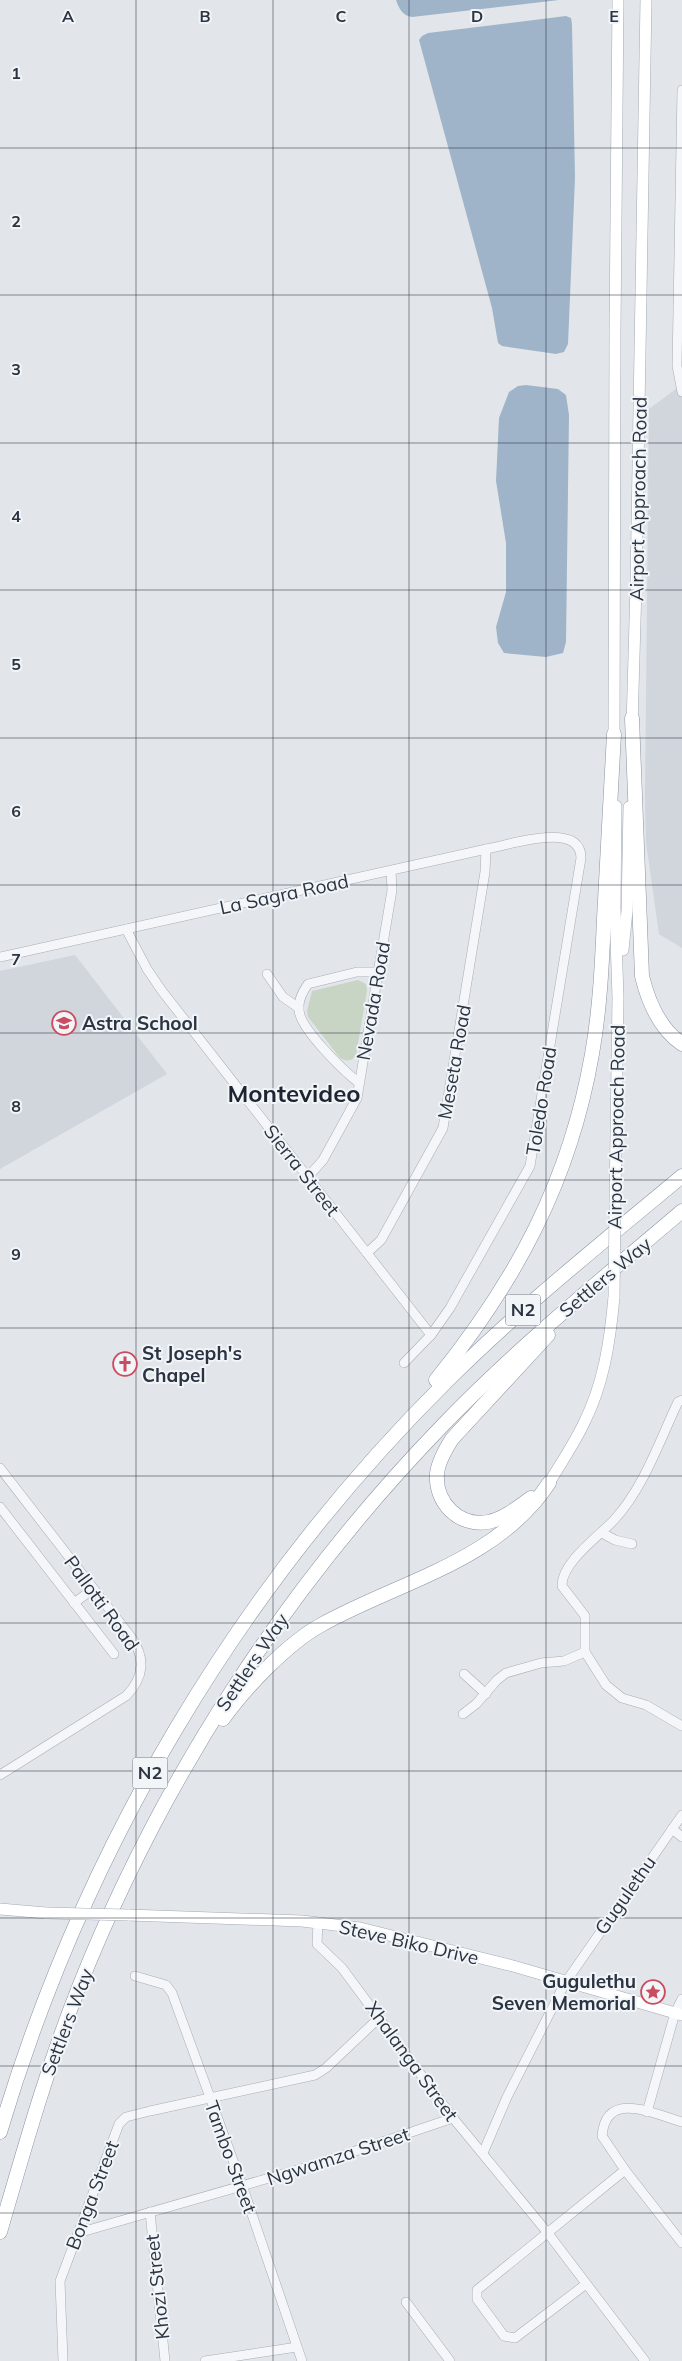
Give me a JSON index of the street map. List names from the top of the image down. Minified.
{"streets":{"highway":["Settlers Way","N2"],"main road":["Airport Approach Road","Steve Biko Drive"],"street":["La Sagra Road","Nevada Road","Meseta Road","Toledo Road","Sierra Street","Pallotti Road","Gugulethu","Xhalanga Street","Ngwamza Street","Tambo Street","Bonga Street","Khozi Street"]},"crossings":[["La Sagra Road","Nevada Road"],["La Sagra Road","Meseta Road"],["La Sagra Road","Toledo Road"],["La Sagra Road","Sierra Street"],["Nevada Road","Sierra Street"],["Meseta Road","Sierra Street"],["Toledo Road","Sierra Street"],["Gugulethu","Steve Biko Drive"],["Gugulethu","Xhalanga Street"],["Steve Biko Drive","Xhalanga Street"],["Xhalanga Street","Ngwamza Street"],["Ngwamza Street","Tambo Street"],["Ngwamza Street","Bonga Street"],["Ngwamza Street","Khozi Street"],["Tambo Street","Bonga Street"]],"districts":["Montevideo"],"places":{"school or university":["Astra School"],"church":["St Joseph's Chapel"],"place":["Gugulethu Seven Memorial"]},"grid":{"columns":["A","B","C","D","E"],"rows":["1","2","3","4","5","6","7","8","9"]}}
